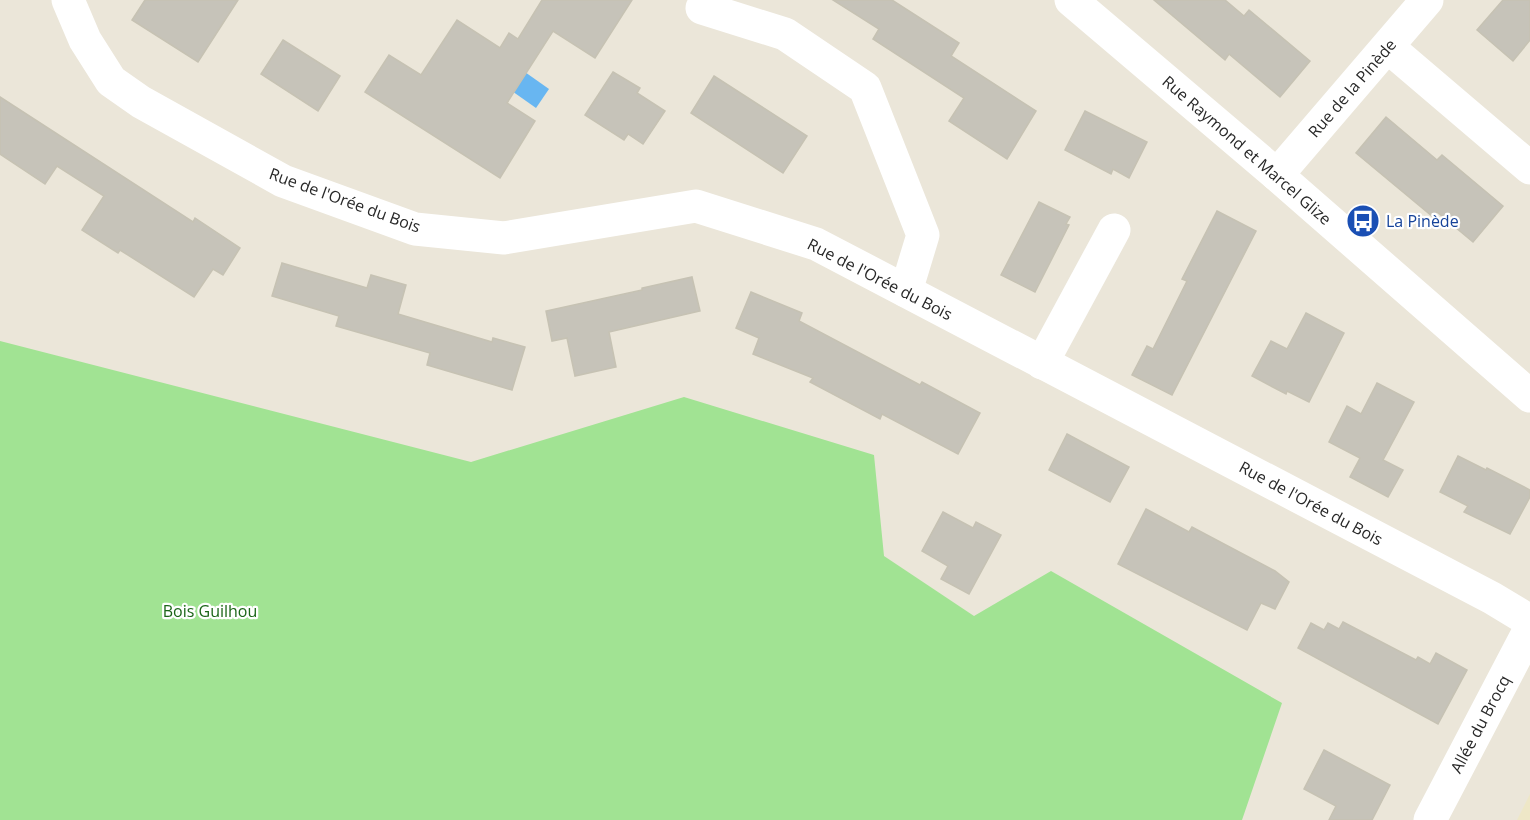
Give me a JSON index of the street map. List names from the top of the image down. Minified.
{"streets":{"street":["Rue de la Pinède","Rue Raymond et Marcel Glize","Rue de l'Orée du Bois","Allée du Brocq"]},"crossings":[["Rue de la Pinède","Rue Raymond et Marcel Glize"]],"parks":["Bois Guilhou"],"places":{"bus stop":["La Pinède"]}}
